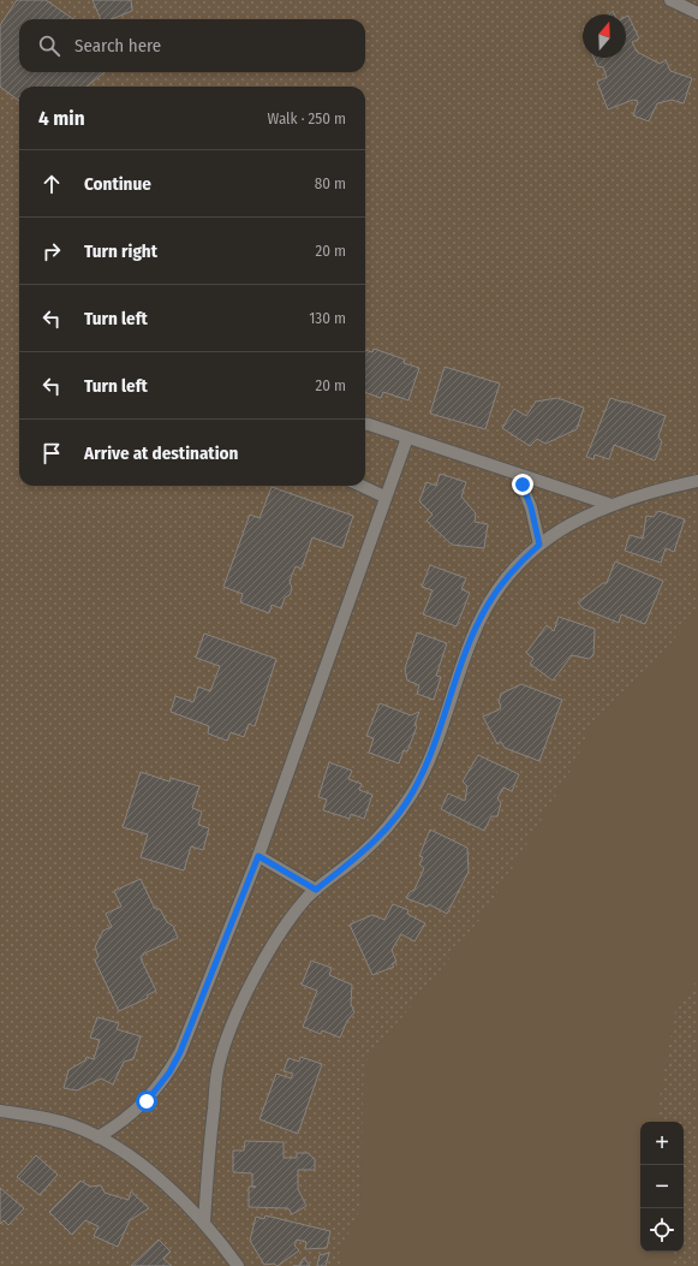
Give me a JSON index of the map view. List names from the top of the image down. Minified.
{"north":"top","page":{"search":"Search here","heading":["4 min","Walk · 250 m"],"list":[["Continue","80 m"],["Turn right","20 m"],["Turn left","130 m"],["Turn left","20 m"],"Arrive at destination"],"map_buttons":["+","−"]}}
